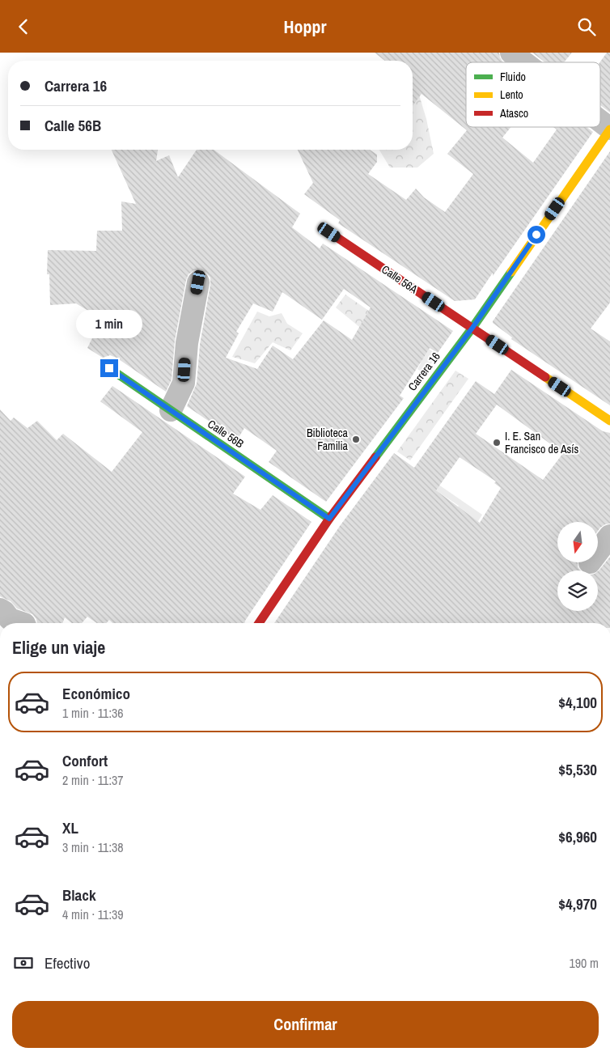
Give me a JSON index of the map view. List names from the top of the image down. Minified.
{"streets":{"street":["Calle 56A","Carrera 16","Calle 56B"]},"crossings":[["Calle 56A","Carrera 16"],["Carrera 16","Calle 56B"]],"places":["Biblioteca Familia","I. E. San Francisco de Asís"],"legend":["Fluido","Lento","Atasco"],"north":"bottom","page":{"header":"Hoppr","banner":["Carrera 16","Calle 56B"],"bubble":"1 min","heading":"Elige un viaje","list":[{"name":"Económico","note":"1 min · 11:36","value":"$4,100"},{"name":"Confort","note":"2 min · 11:37","value":"$5,530"},{"name":"XL","note":"3 min · 11:38","value":"$6,960"},{"name":"Black","note":"4 min · 11:39","value":"$4,970"}],"pay":["Efectivo","190 m"],"buttons":"Confirmar"}}
